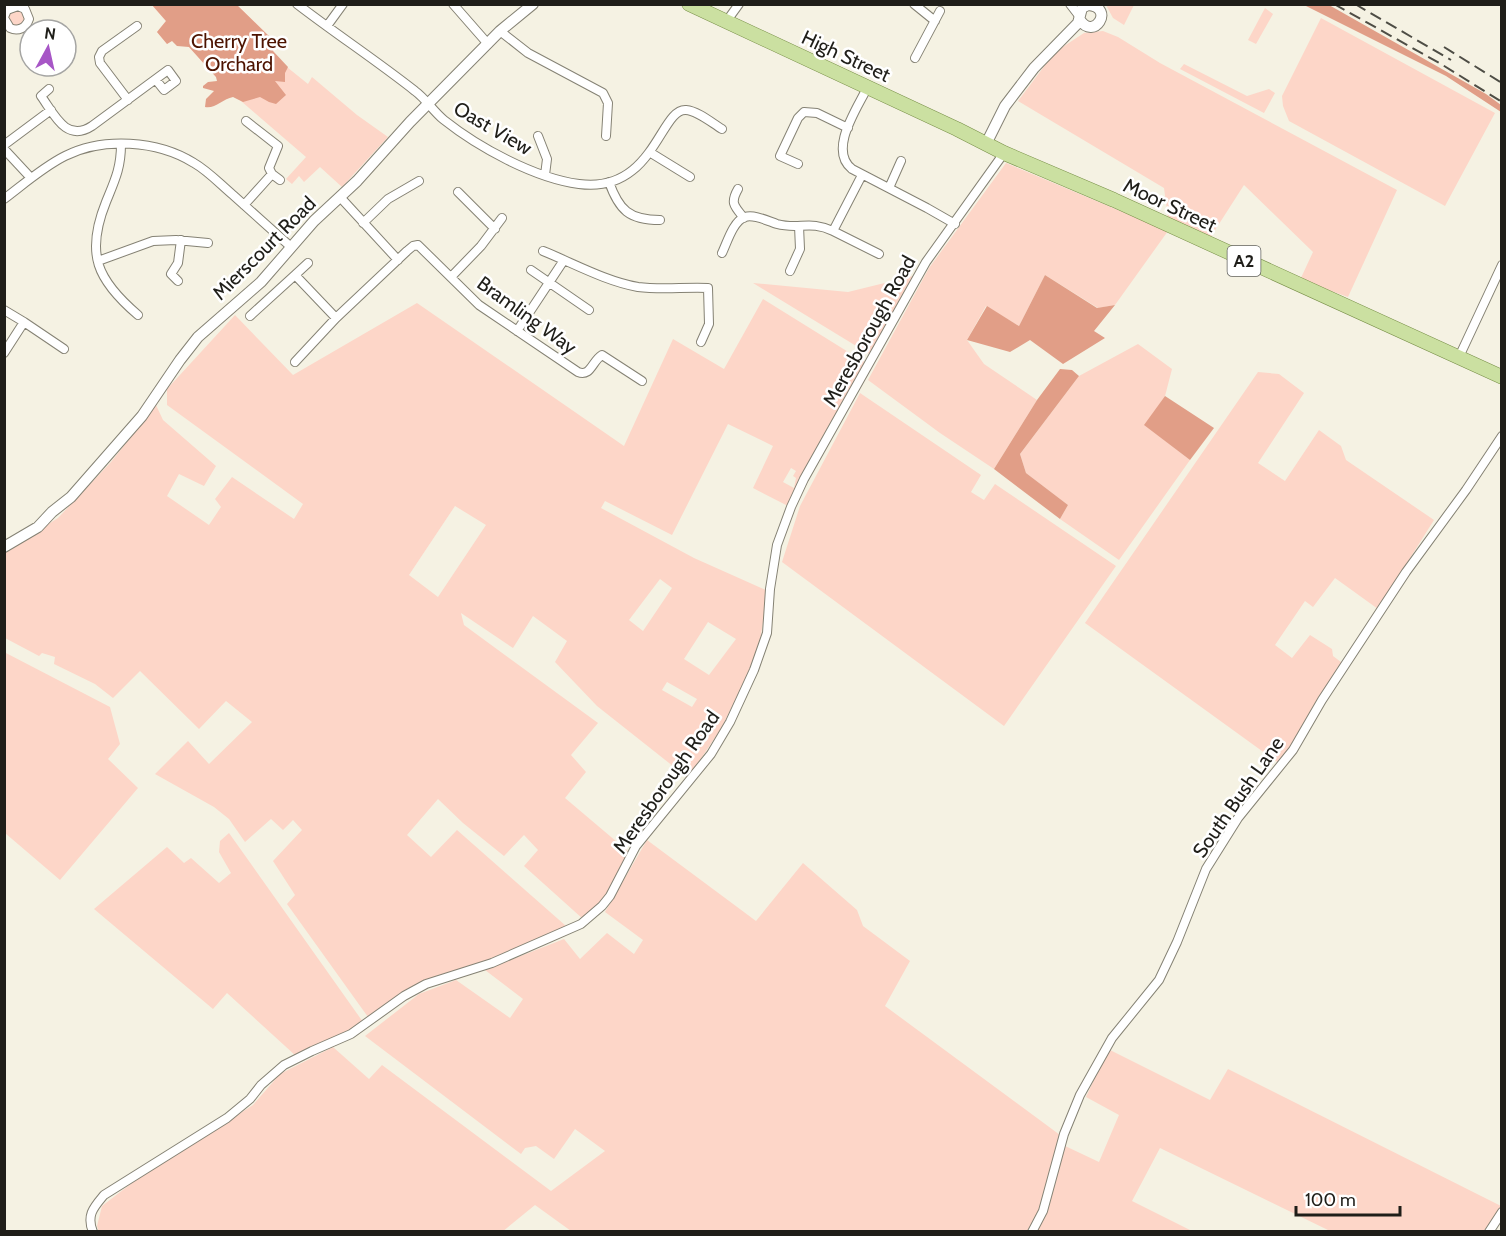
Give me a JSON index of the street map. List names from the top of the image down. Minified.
{"streets":{"main road":["High Street","Moor Street","A2"],"street":["Oast View","Mierscourt Road","Bramling Way","Meresborough Road","South Bush Lane"]},"crossings":[["High Street","Moor Street"],["Oast View","Mierscourt Road"],["Moor Street","Meresborough Road"]],"parks":["Cherry Tree Orchard"],"scale_bar":"100 m","north":"top"}
